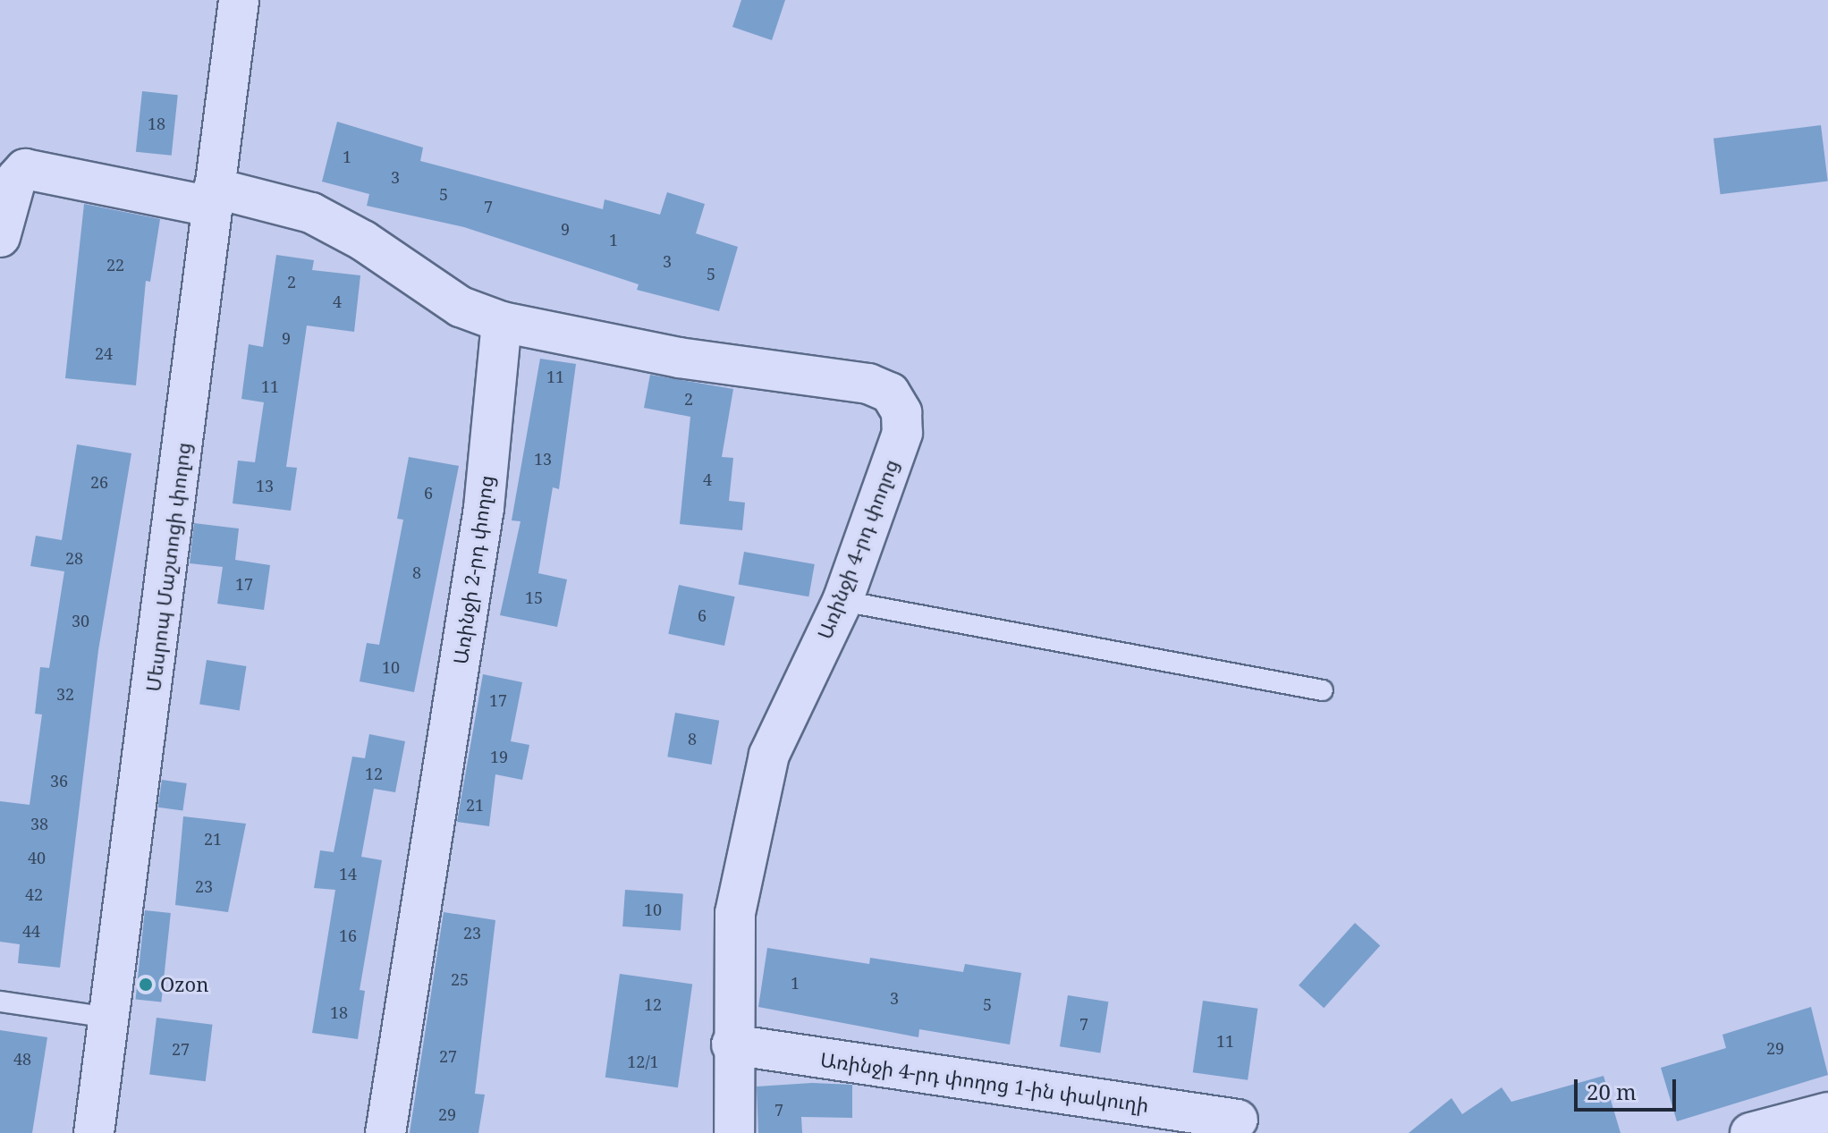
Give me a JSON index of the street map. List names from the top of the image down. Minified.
{"streets":{"street":["Առինջի 4-րդ փողոց","Մեսրոպ Մաշտոցի փողոց","Առինջի 2-րդ փողոց","Առինջի 4-րդ փողոց 1-ին փակուղի"]},"crossings":[["Առինջի 4-րդ փողոց","Առինջի 2-րդ փողոց"],["Առինջի 4-րդ փողոց","Առինջի 4-րդ փողոց 1-ին փակուղի"]],"places":["Ozon"],"house_numbers":["18","1","3","5","7","9","1","3","22","5","2","4","9","24","11","11","2","13","4","26","13","6","28","8","17","15","6","30","10","32","17","8","19","12","36","21","38","21","40","14","23","42","10","44","23","16","25","1","3","12","5","18","7","11","29","27","27","48","12/1","7","29"],"scale_bar":"20 m"}
